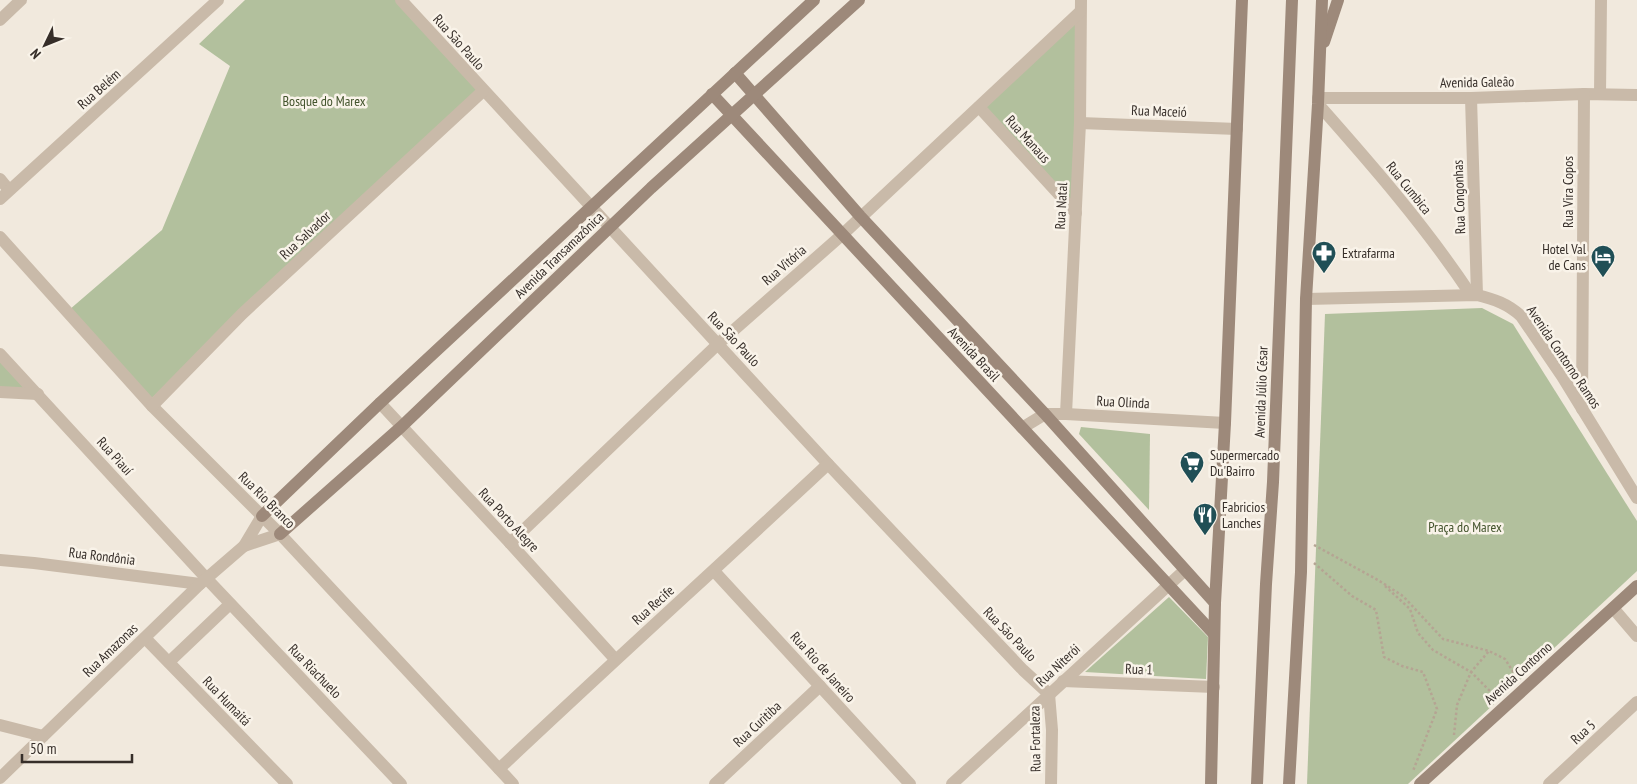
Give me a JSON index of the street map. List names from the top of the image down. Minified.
{"streets":{"street":["Rua São Paulo","Avenida Galeão","Rua Belém","Rua Maceió","Rua Manaus","Rua Cumbica","Rua Vira Copos","Rua Congonhas","Rua Natal","Rua Salvador","Avenida Transamazônica","Rua Vitória","Avenida Brasil","Avenida Contorno Ramos","Avenida Júlio César","Rua Olinda","Rua Piauí","Rua Rio Branco","Rua Porto Alegre","Rua Rondônia","Rua Recife","Rua Amazonas","Rua Niterói","Rua Rio de Janeiro","Rua 1","Rua Riachuelo","Avenida Contorno","Rua Humaitá","Rua Curitiba","Rua 5","Rua Fortaleza"]},"crossings":[["Rua São Paulo","Rua Salvador"],["Rua São Paulo","Avenida Transamazônica"],["Rua São Paulo","Rua Vitória"],["Rua São Paulo","Rua Recife"],["Rua São Paulo","Rua Niterói"],["Rua São Paulo","Rua Fortaleza"],["Avenida Galeão","Rua Cumbica"],["Avenida Galeão","Rua Vira Copos"],["Avenida Galeão","Rua Congonhas"],["Rua Maceió","Rua Natal"],["Rua Manaus","Rua Natal"],["Rua Manaus","Rua Vitória"],["Rua Cumbica","Rua Congonhas"],["Rua Cumbica","Avenida Contorno Ramos"],["Rua Vira Copos","Avenida Contorno Ramos"],["Rua Congonhas","Avenida Contorno Ramos"],["Rua Natal","Rua Vitória"],["Rua Natal","Rua Olinda"],["Rua Salvador","Rua Rio Branco"],["Avenida Transamazônica","Avenida Brasil"],["Avenida Transamazônica","Rua Rio Branco"],["Avenida Transamazônica","Rua Porto Alegre"],["Avenida Transamazônica","Rua Amazonas"],["Rua Vitória","Avenida Brasil"],["Rua Vitória","Rua Porto Alegre"],["Avenida Brasil","Rua Olinda"],["Avenida Brasil","Rua Niterói"],["Rua Piauí","Rua Rondônia"],["Rua Piauí","Rua Amazonas"],["Rua Piauí","Rua Riachuelo"],["Rua Rio Branco","Rua Recife"],["Rua Rio Branco","Rua Amazonas"],["Rua Porto Alegre","Rua Recife"],["Rua Rondônia","Rua Amazonas"],["Rua Rondônia","Rua Riachuelo"],["Rua Recife","Rua Rio de Janeiro"],["Rua Amazonas","Rua Riachuelo"],["Rua Amazonas","Rua Humaitá"],["Rua Niterói","Rua 1"],["Rua Niterói","Rua Fortaleza"],["Rua Rio de Janeiro","Rua Curitiba"]],"parks":["Bosque do Marex","Praça do Marex"],"places":{"pharmacy":["Extrafarma"],"hotel":["Hotel Val de Cans"],"supermarket":["Supermercado Du'Bairro"],"restaurant":["Fabricios Lanches"]},"scale_bar":"50 m","north":"bottom left"}
